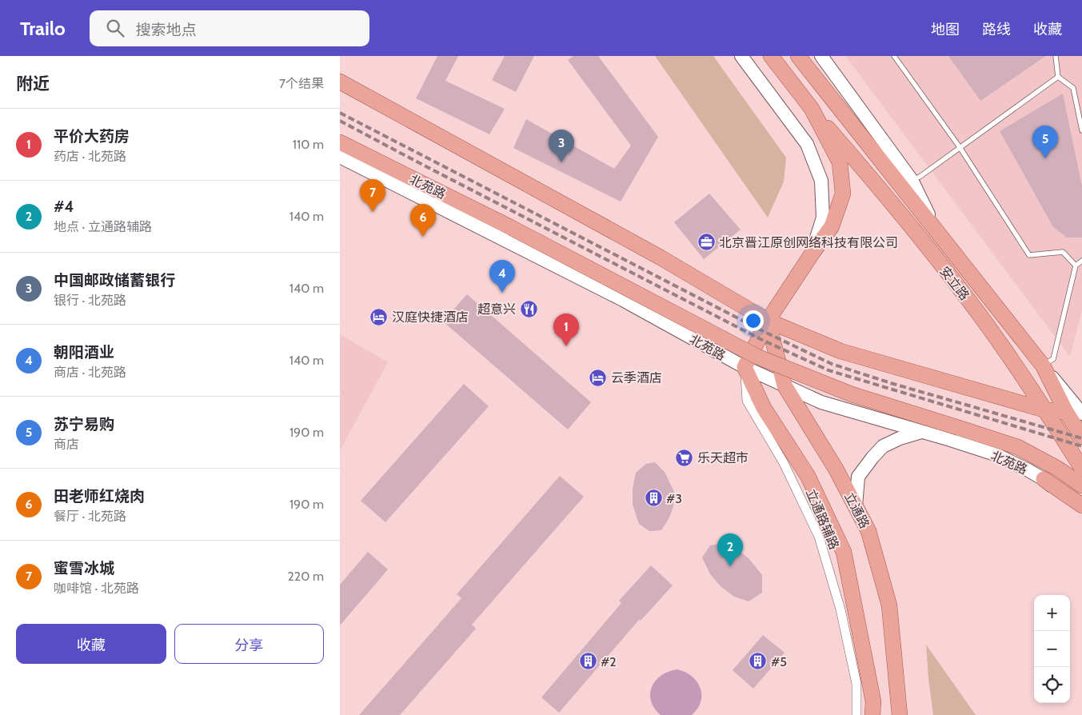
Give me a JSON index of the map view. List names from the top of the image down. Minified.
{"streets":{"main road":["北苑路","安立路","立通路"],"street":["立通路辅路"]},"crossings":[["北苑路","安立路"],["北苑路","立通路"],["北苑路","立通路辅路"],["安立路","立通路"],["安立路","立通路辅路"]],"places":{"office":["北京晋江原创网络科技有限公司"],"restaurant":["超意兴"],"hotel":["汉庭快捷酒店","云季酒店"],"supermarket":["乐天超市"],"building":["#3","#2","#5"]},"page":{"header":"Trailo","search":"搜索地点","nav":["地图","路线","收藏"],"heading":["附近","7个结果"],"list":[{"mark":"1","name":"平价大药房","note":"药店 · 北苑路","value":"110 m"},{"mark":"2","name":"#4","note":"地点 · 立通路辅路","value":"140 m"},{"mark":"3","name":"中国邮政储蓄银行","note":"银行 · 北苑路","value":"140 m"},{"mark":"4","name":"朝阳酒业","note":"商店 · 北苑路","value":"140 m"},{"mark":"5","name":"苏宁易购","note":"商店","value":"190 m"},{"mark":"6","name":"田老师红烧肉","note":"餐厅 · 北苑路","value":"190 m"},{"mark":"7","name":"蜜雪冰城","note":"咖啡馆 · 北苑路","value":"220 m"}],"pins":["5","3","7","6","4","1","2"],"map_buttons":["+","−"],"buttons":["收藏","分享"]}}
